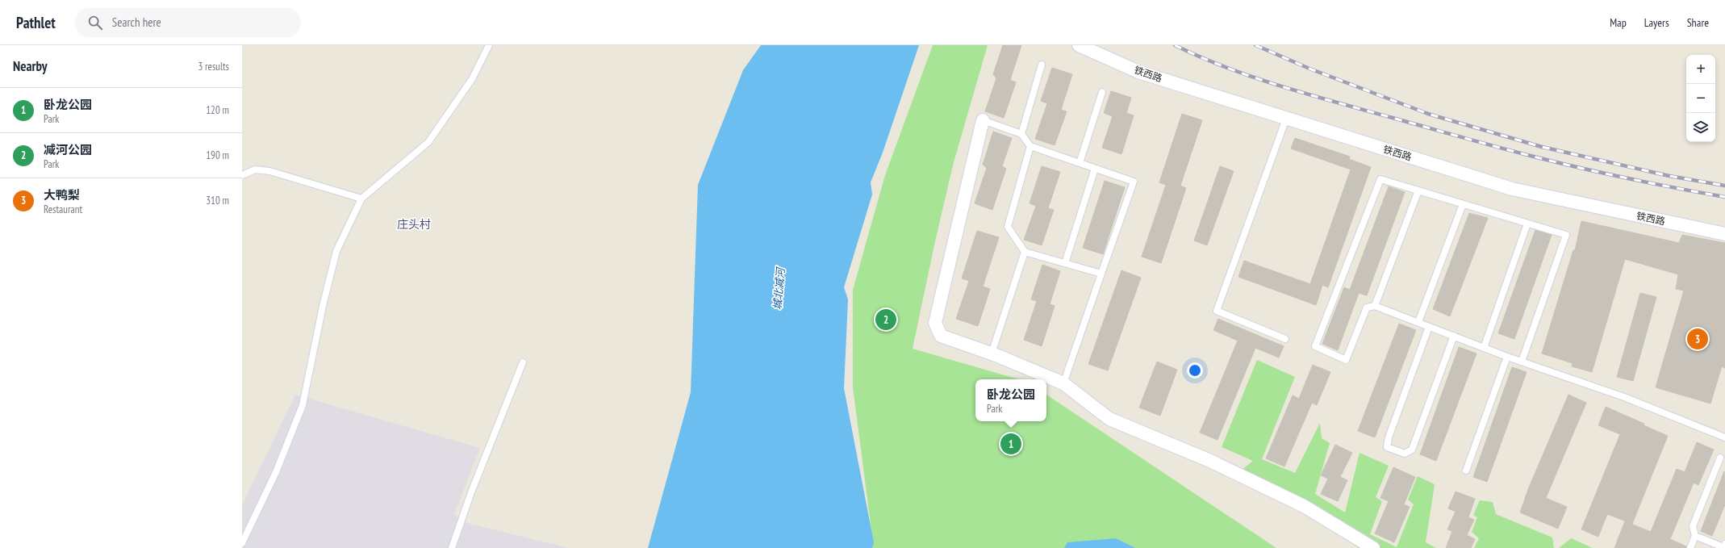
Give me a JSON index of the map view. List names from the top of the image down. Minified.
{"streets":{"street":["铁西路"]},"districts":["庄头村"],"water":["城北减河"],"page":{"header":"Pathlet","search":"Search here","nav":["Map","Layers","Share"],"heading":["Nearby","3 results"],"map_buttons":["+","−"],"list":[{"mark":"1","name":"卧龙公园","note":"Park","value":"120 m"},{"mark":"2","name":"减河公园","note":"Park","value":"190 m"},{"mark":"3","name":"大鸭梨","note":"Restaurant","value":"310 m"}],"pins":["2","3","1"],"popup":["卧龙公园","Park"]}}
